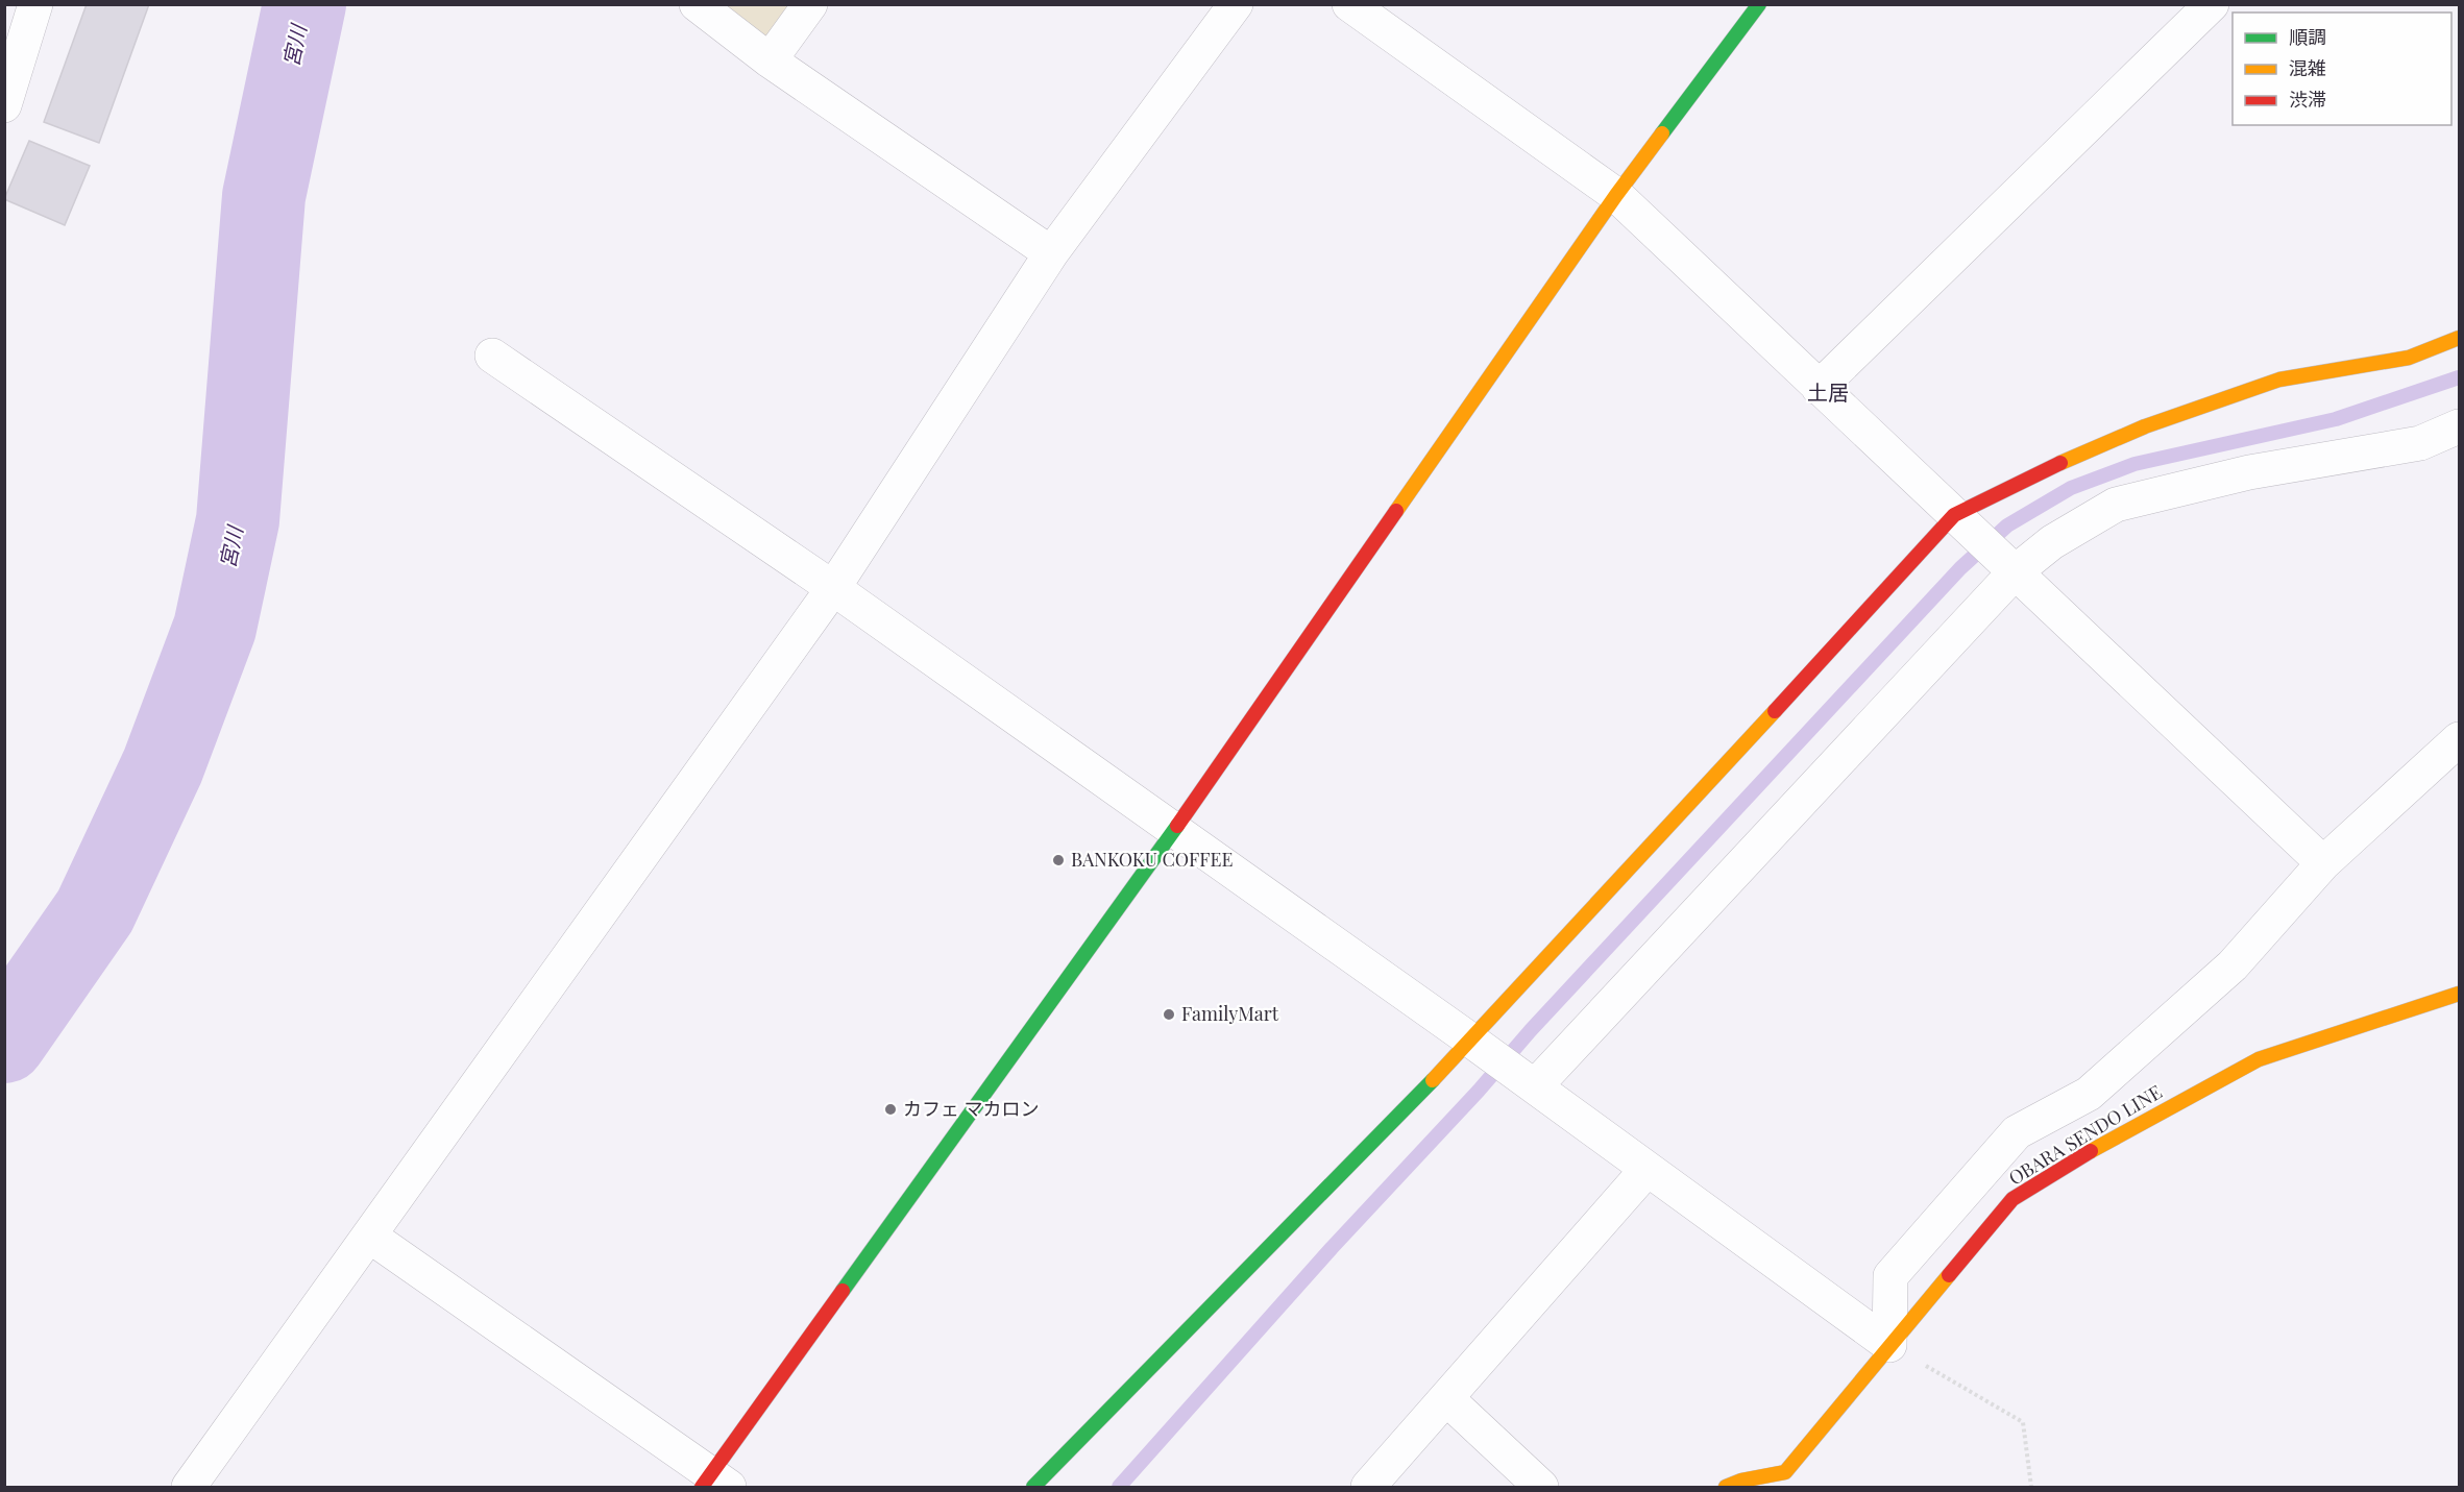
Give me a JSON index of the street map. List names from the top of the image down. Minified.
{"streets":{"street":["OBARA SENDO LINE"]},"districts":["土居"],"water":["宮川"],"places":["BANKOKU COFFEE","FamilyMart","カフェ マカロン"],"legend":["順調","混雑","渋滞"]}
